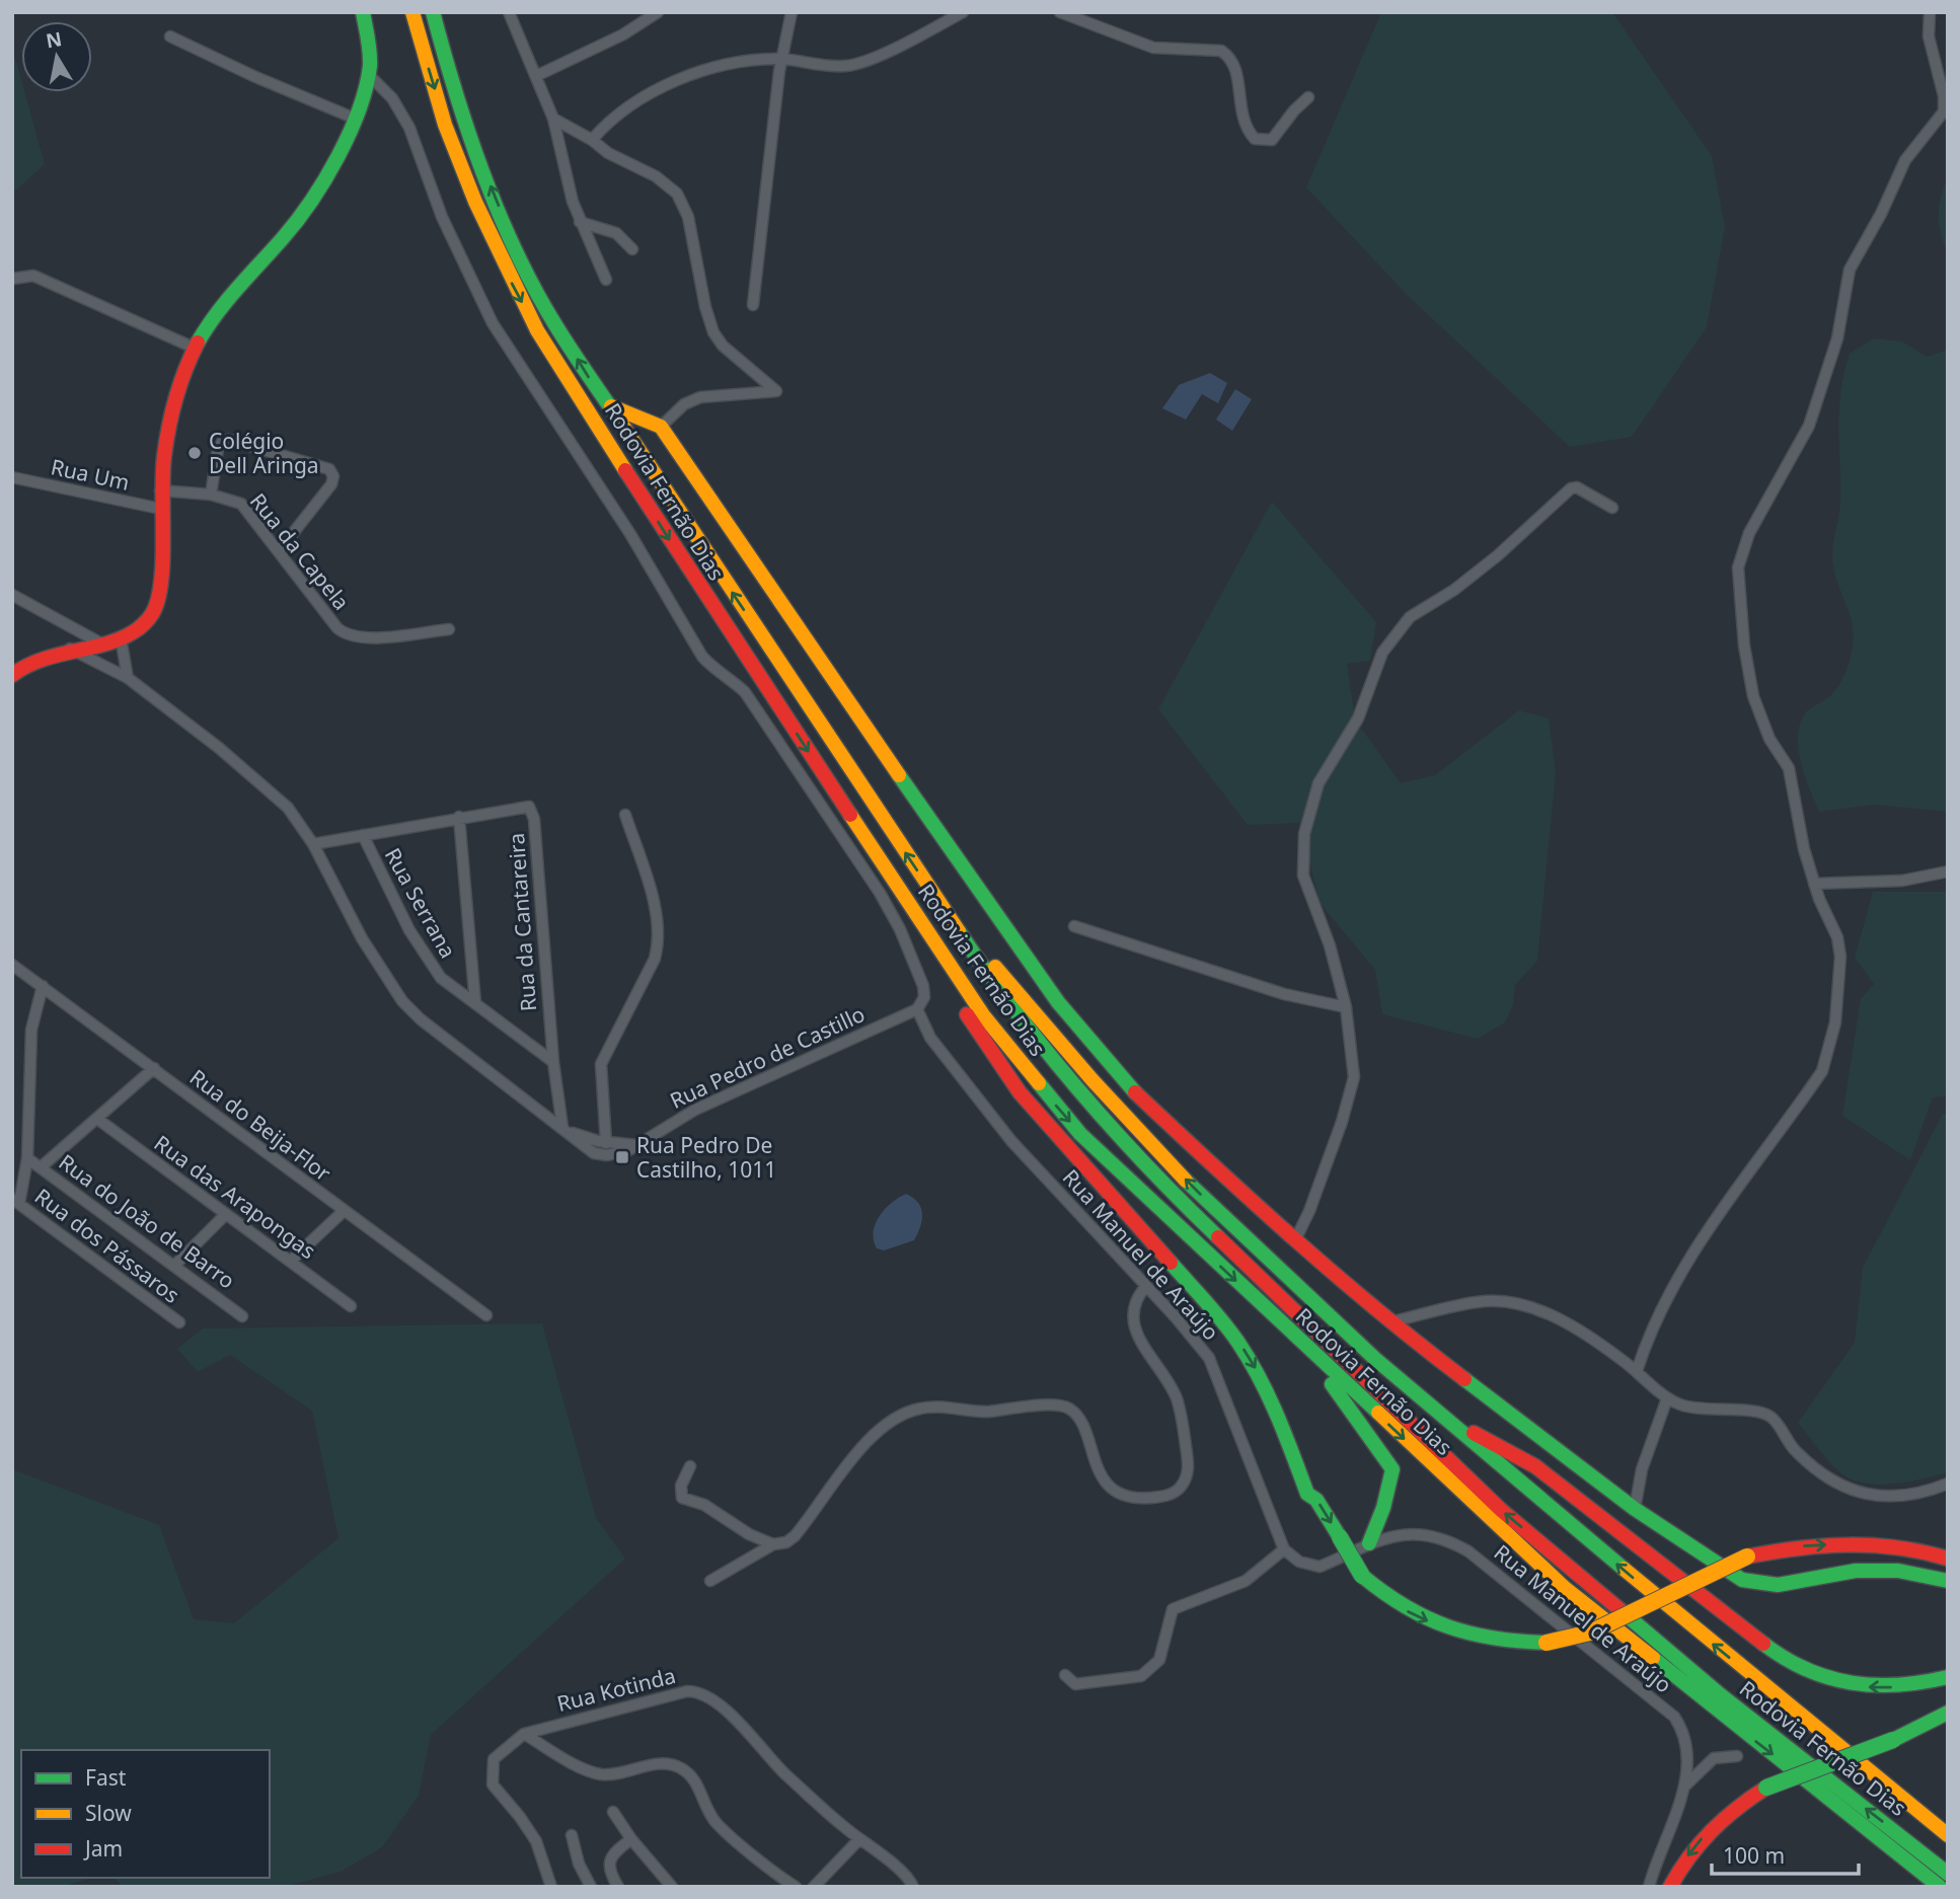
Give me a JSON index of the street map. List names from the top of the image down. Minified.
{"streets":{"main road":["Rodovia Fernão Dias"],"street":["Rua Um","Rua da Capela","Rua Serrana","Rua da Cantareira","Rua Pedro de Castillo","Rua do Beija-Flor","Rua das Arapongas","Rua do João de Barro","Rua dos Pássaros","Rua Manuel de Araújo","Rua Kotinda"]},"crossings":[["Rua Serrana","Rua da Cantareira"],["Rua da Cantareira","Rua Pedro de Castillo"],["Rua Pedro de Castillo","Rua Manuel de Araújo"]],"places":{"other":["Colégio Dell Aringa"],"transit":["Rua Pedro De Castilho, 1011"]},"legend":["Fast","Slow","Jam"],"scale_bar":"100 m","north":"top"}
